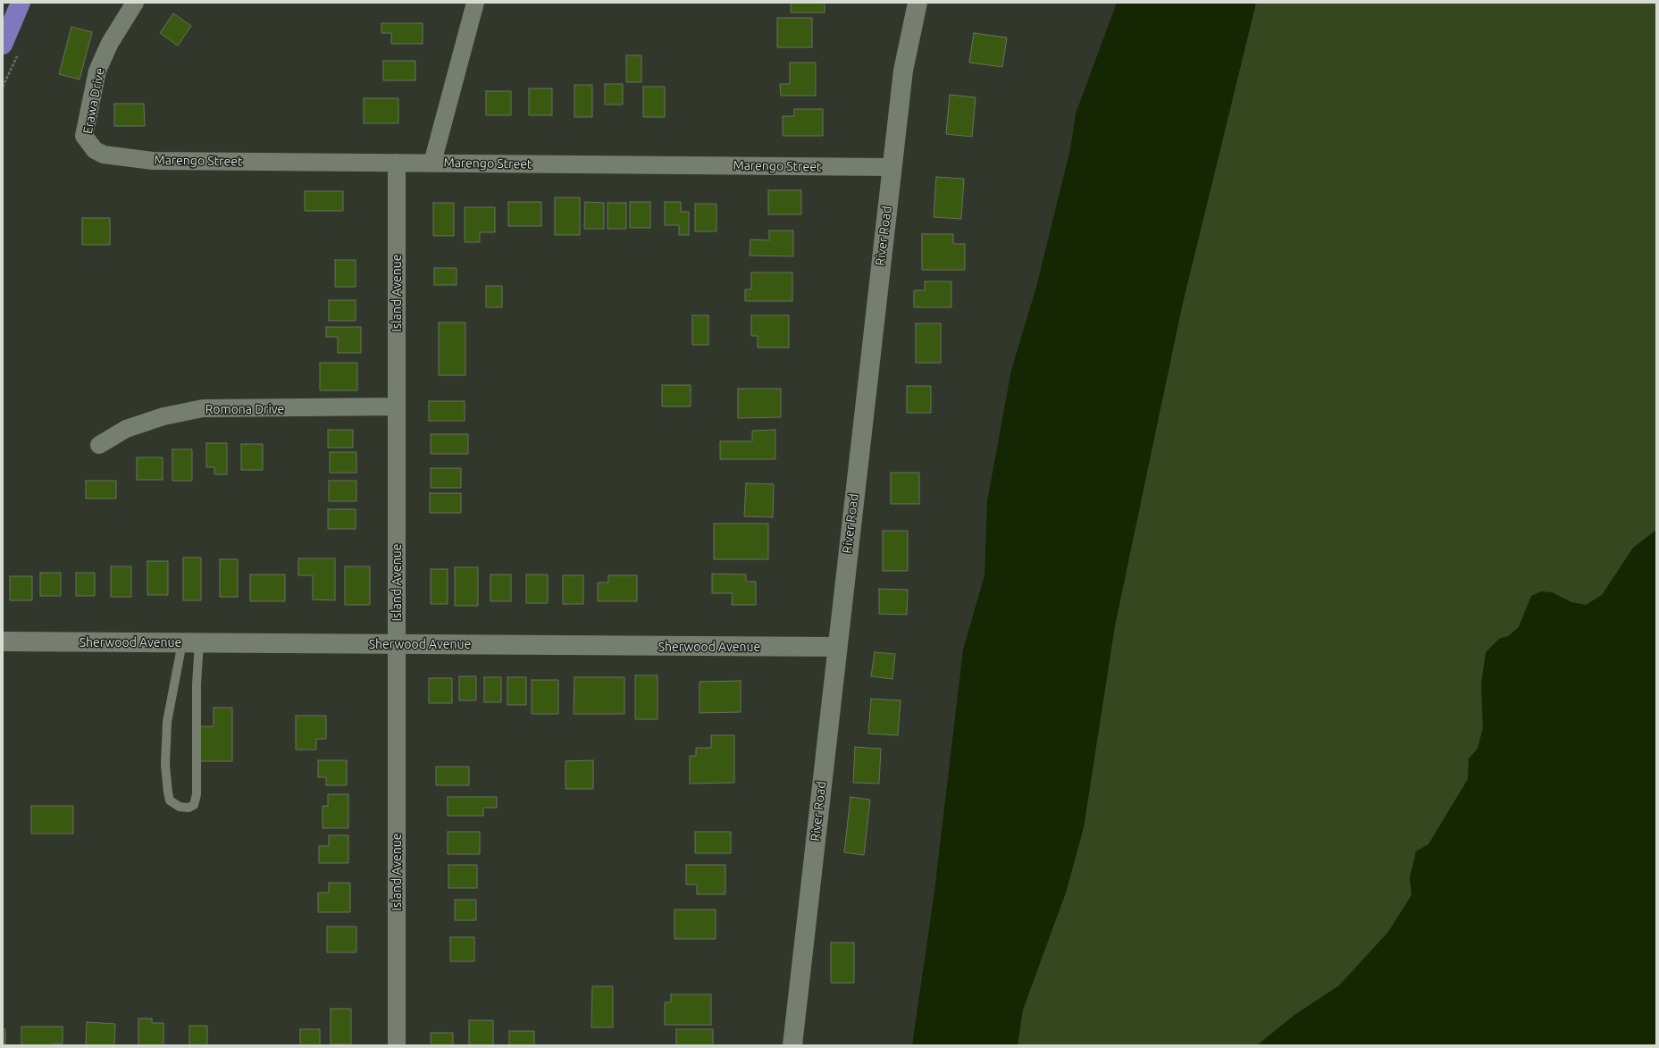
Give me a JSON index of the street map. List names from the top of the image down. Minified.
{"streets":{"street":["Erawa Drive","Marengo Street","River Road","Island Avenue","Romona Drive","Sherwood Avenue"]},"crossings":[["Erawa Drive","Marengo Street"],["Marengo Street","River Road"],["Marengo Street","Island Avenue"],["River Road","Sherwood Avenue"],["Island Avenue","Romona Drive"],["Island Avenue","Sherwood Avenue"]]}
